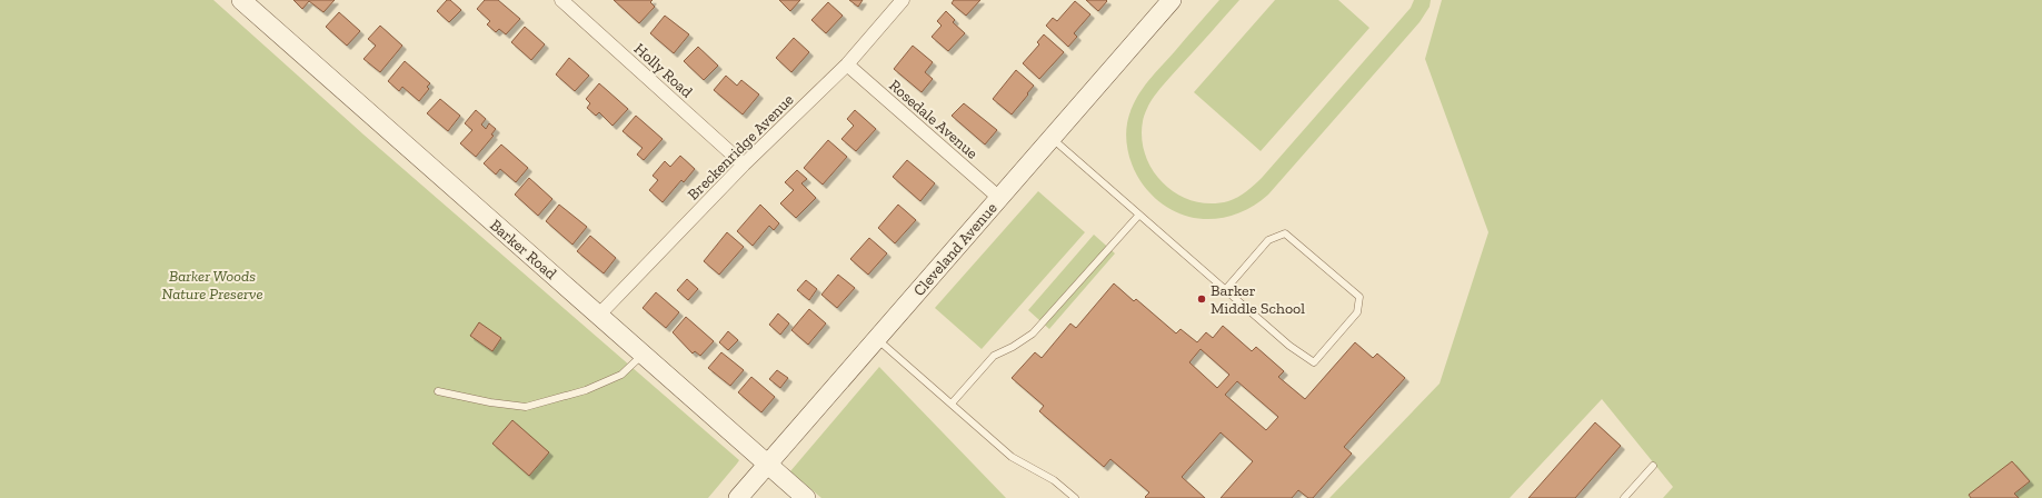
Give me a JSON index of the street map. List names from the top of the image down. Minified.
{"streets":{"street":["Holly Road","Rosedale Avenue","Breckenridge Avenue","Barker Road","Cleveland Avenue"]},"crossings":[["Holly Road","Breckenridge Avenue"],["Rosedale Avenue","Breckenridge Avenue"],["Rosedale Avenue","Cleveland Avenue"],["Breckenridge Avenue","Barker Road"],["Barker Road","Cleveland Avenue"]],"parks":["Barker Woods Nature Preserve"],"places":["Barker Middle School"]}
